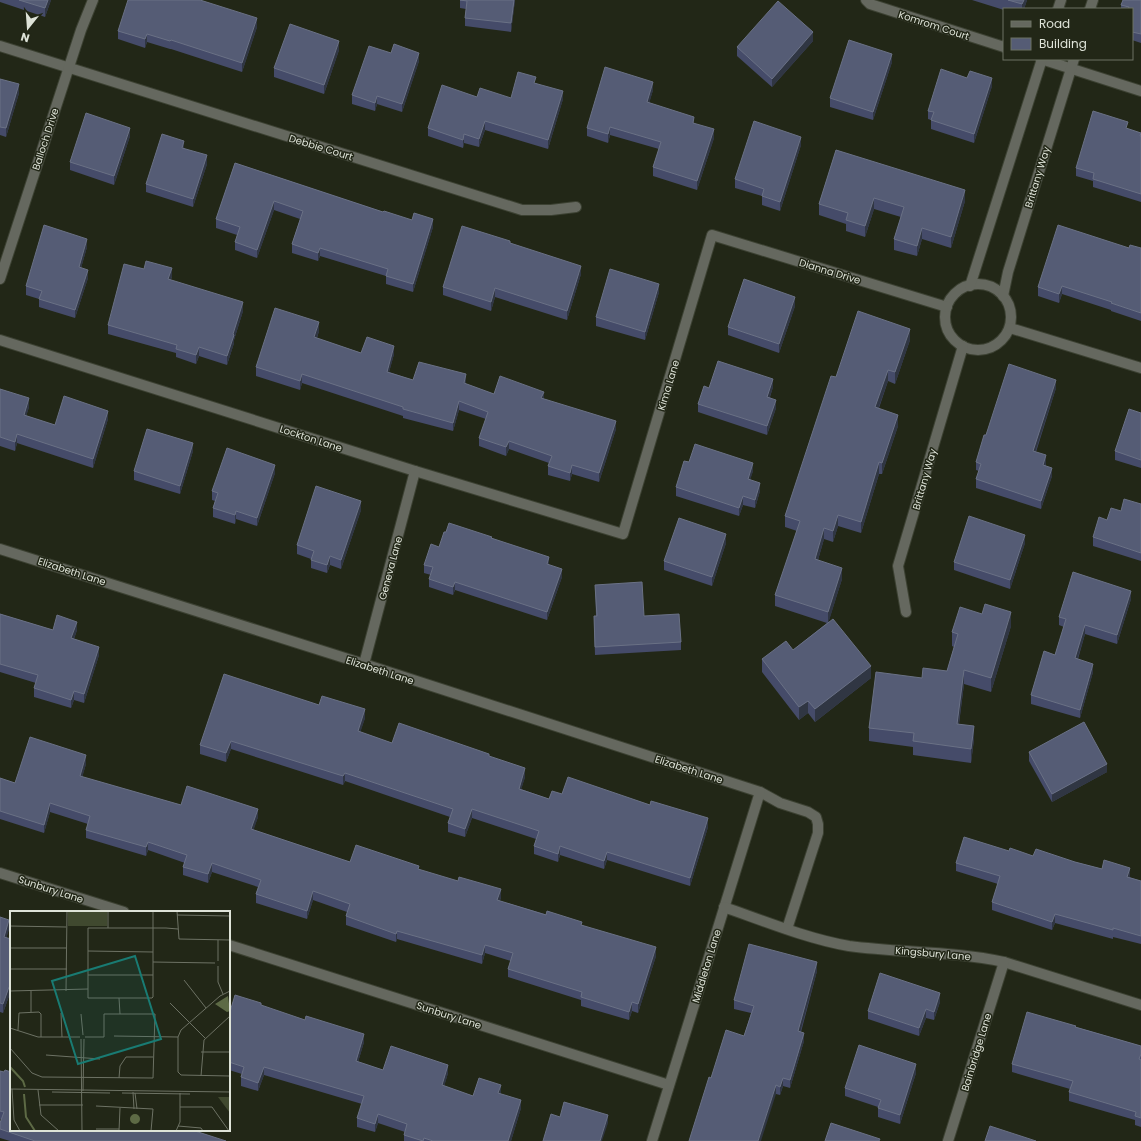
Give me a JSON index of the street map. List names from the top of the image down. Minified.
{"streets":{"street":["Komrom Court","Balloch Drive","Debbie Court","Brittany Way","Dianna Drive","Kima Lane","Lockton Lane","Geneva Lane","Elizabeth Lane","Sunbury Lane","Kingsbury Lane","Middleton Lane","Bainbridge Lane"]},"crossings":[["Balloch Drive","Debbie Court"],["Brittany Way","Dianna Drive"],["Dianna Drive","Kima Lane"],["Kima Lane","Lockton Lane"],["Lockton Lane","Geneva Lane"],["Geneva Lane","Elizabeth Lane"],["Elizabeth Lane","Kingsbury Lane"],["Elizabeth Lane","Middleton Lane"],["Sunbury Lane","Middleton Lane"],["Kingsbury Lane","Middleton Lane"],["Kingsbury Lane","Bainbridge Lane"]],"legend":["Road","Building"],"north":"bottom"}
